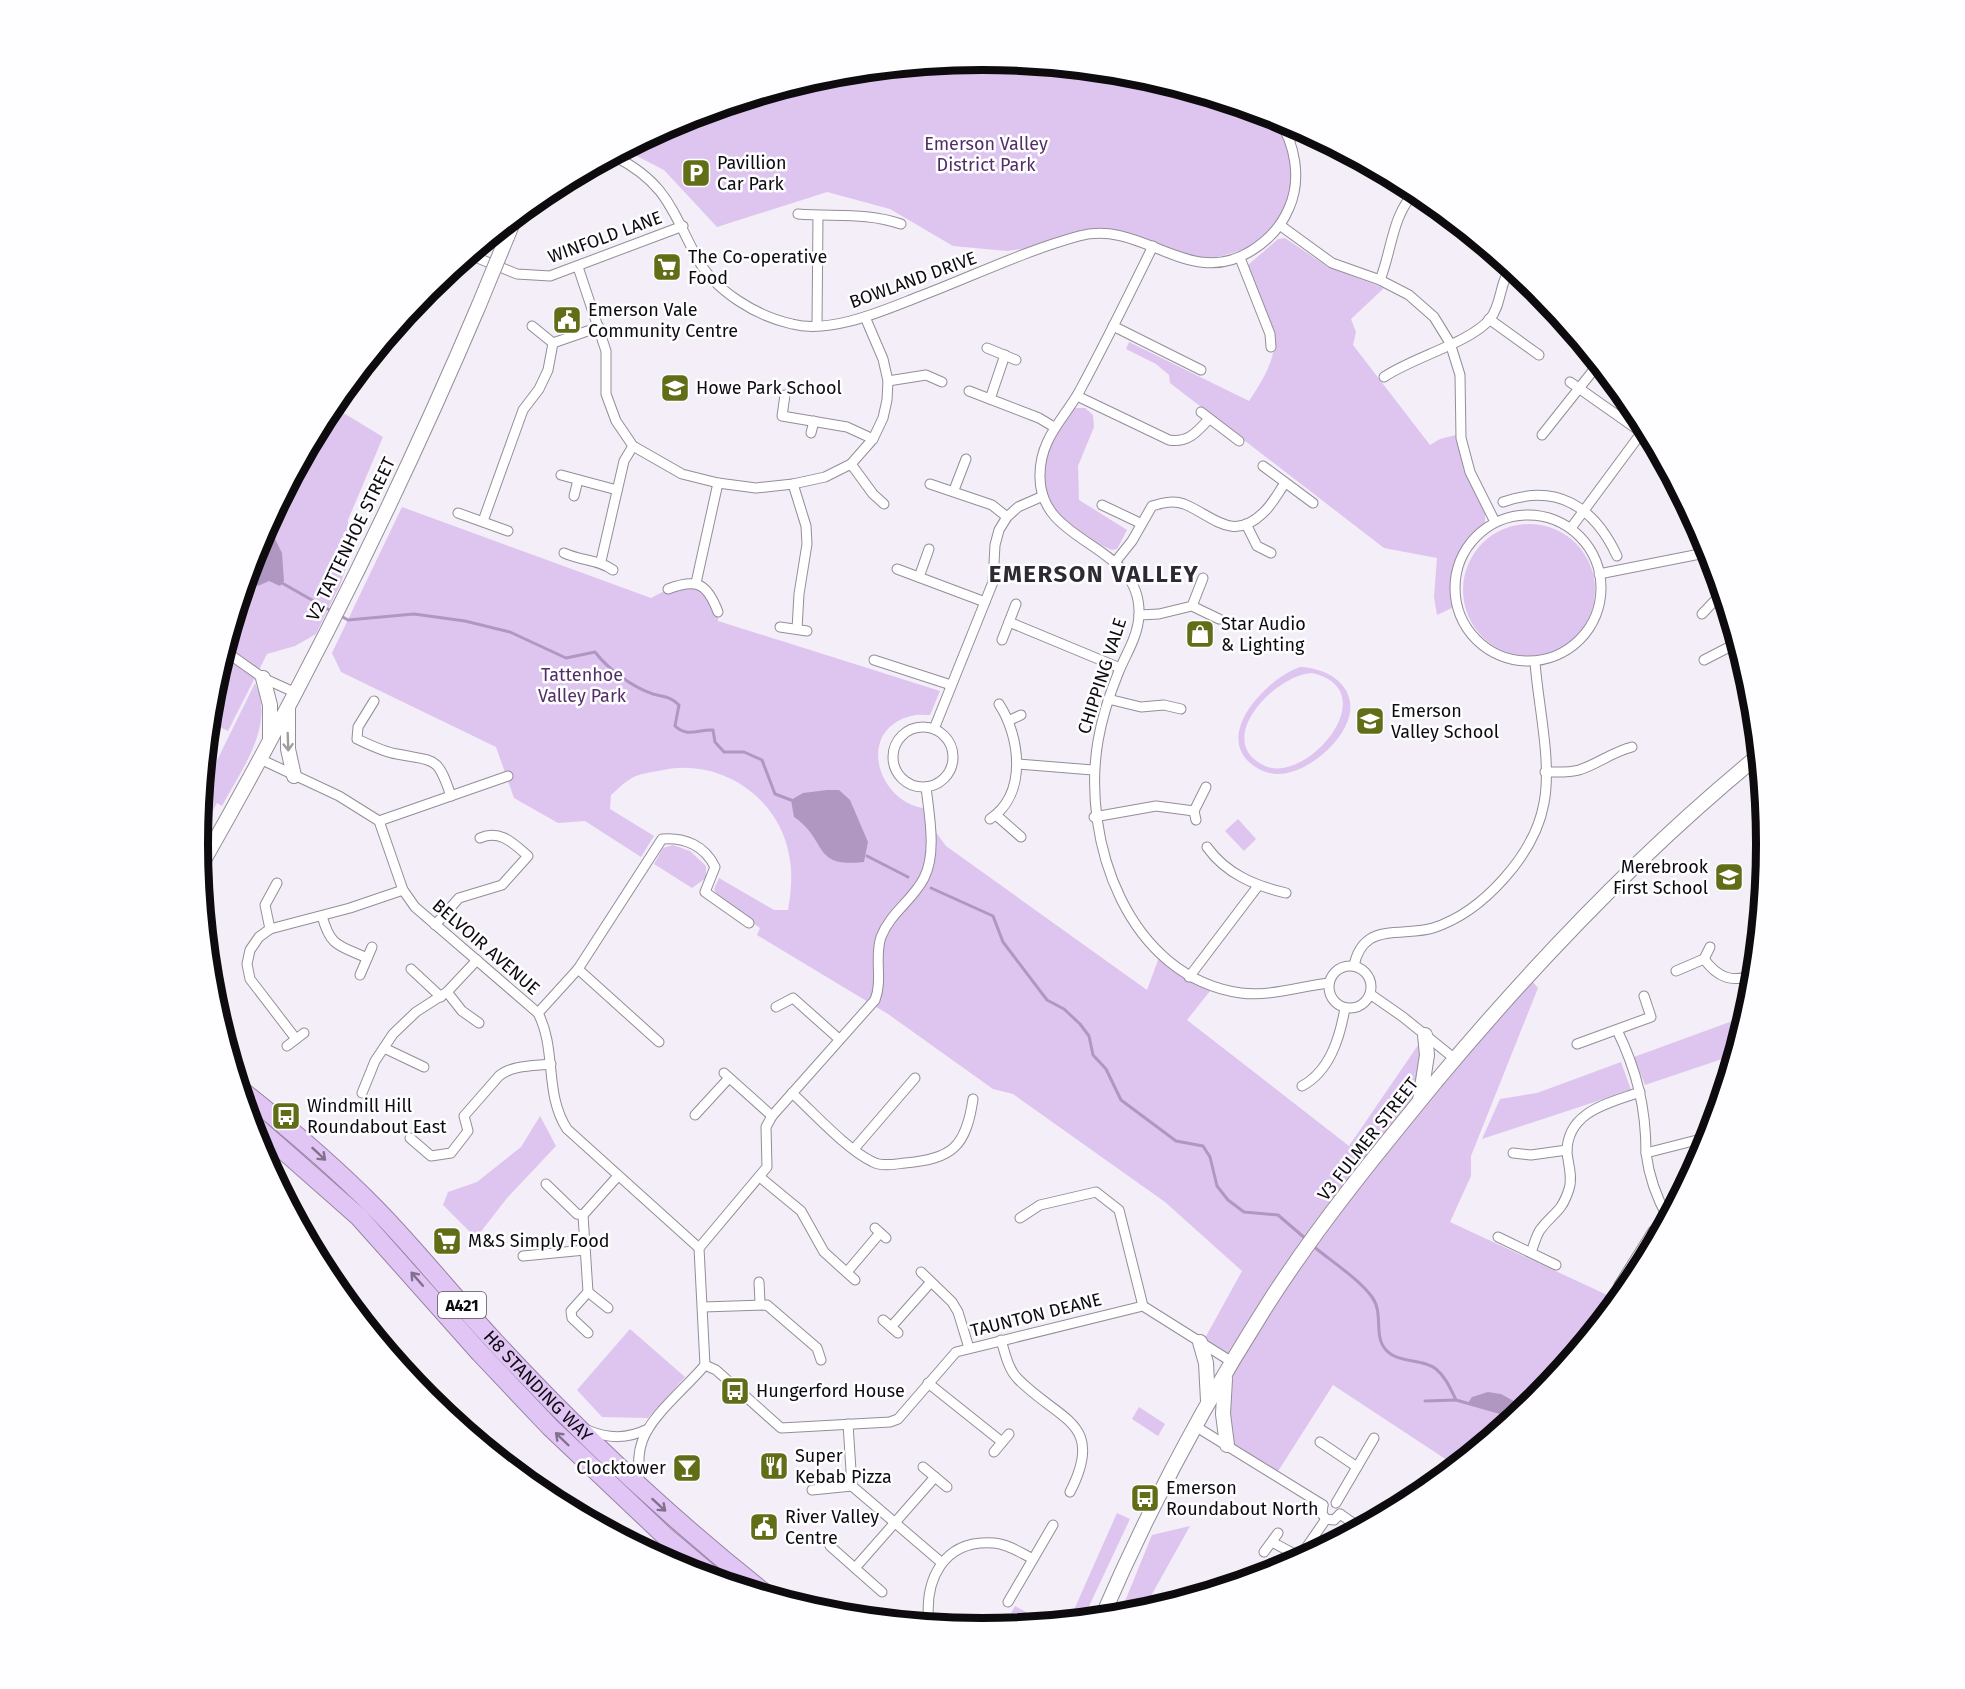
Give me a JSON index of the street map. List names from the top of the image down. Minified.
{"streets":{"highway":["A421","H8 STANDING WAY"],"street":["WINFOLD LANE","BOWLAND DRIVE","V2 TATTENHOE STREET","CHIPPING VALE","BELVOIR AVENUE","V3 FULMER STREET","TAUNTON DEANE"]},"crossings":[["WINFOLD LANE","BOWLAND DRIVE"],["BOWLAND DRIVE","CHIPPING VALE"]],"districts":["EMERSON VALLEY"],"parks":["Emerson Valley District Park","Tattenhoe Valley Park"],"places":{"parking":["Pavillion Car Park"],"supermarket":["The Co-operative Food","M&S Simply Food"],"public building":["Emerson Vale Community Centre","River Valley Centre"],"school or university":["Howe Park School","Emerson Valley School","Merebrook First School"],"shop":["Star Audio & Lighting"],"bus stop":["Windmill Hill Roundabout East","Hungerford House","Emerson Roundabout North"],"restaurant":["Super Kebab Pizza"],"bar":["Clocktower"]}}
